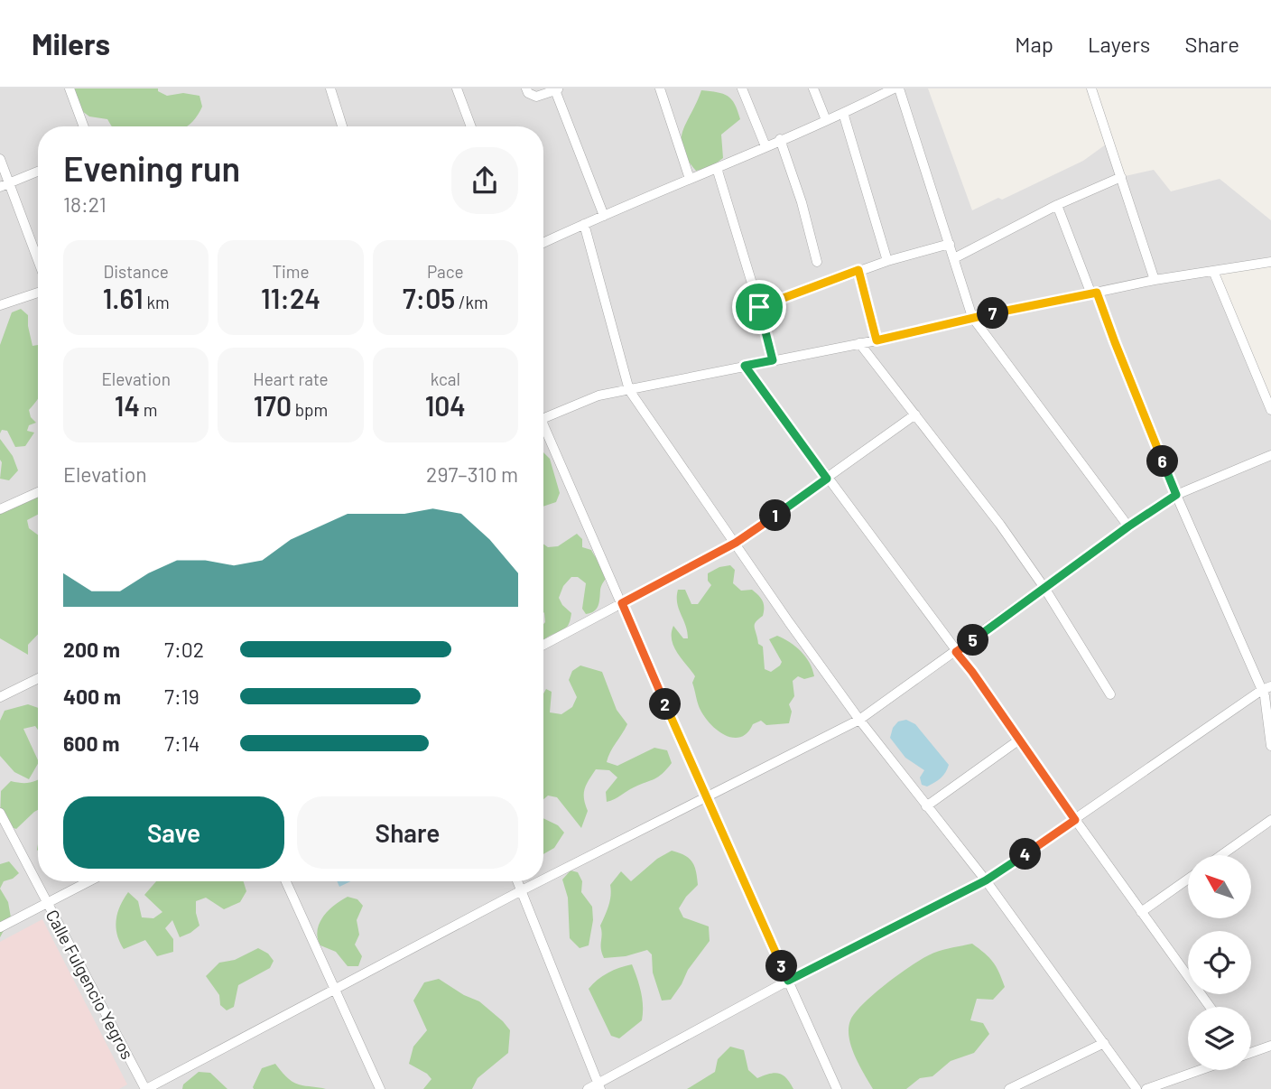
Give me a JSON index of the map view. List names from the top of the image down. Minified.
{"streets":{"street":["Calle Fulgencio Yegros"]},"north":"top left","page":{"header":"Milers","nav":["Map","Layers","Share"],"heading":["Evening run","18:21"],"stats":[["Distance","1.61 km"],["Time","11:24"],["Pace","7:05 /km"],["Elevation","14 m"],["Heart rate","170 bpm"],["kcal","104"]],"pins":["7","6","1","5","2","4","3"],"chart":["Elevation","297–310 m"],"list":[{"name":"200 m","note":"7:02"},{"name":"400 m","note":"7:19"},{"name":"600 m","note":"7:14"}],"buttons":["Save","Share"]}}
